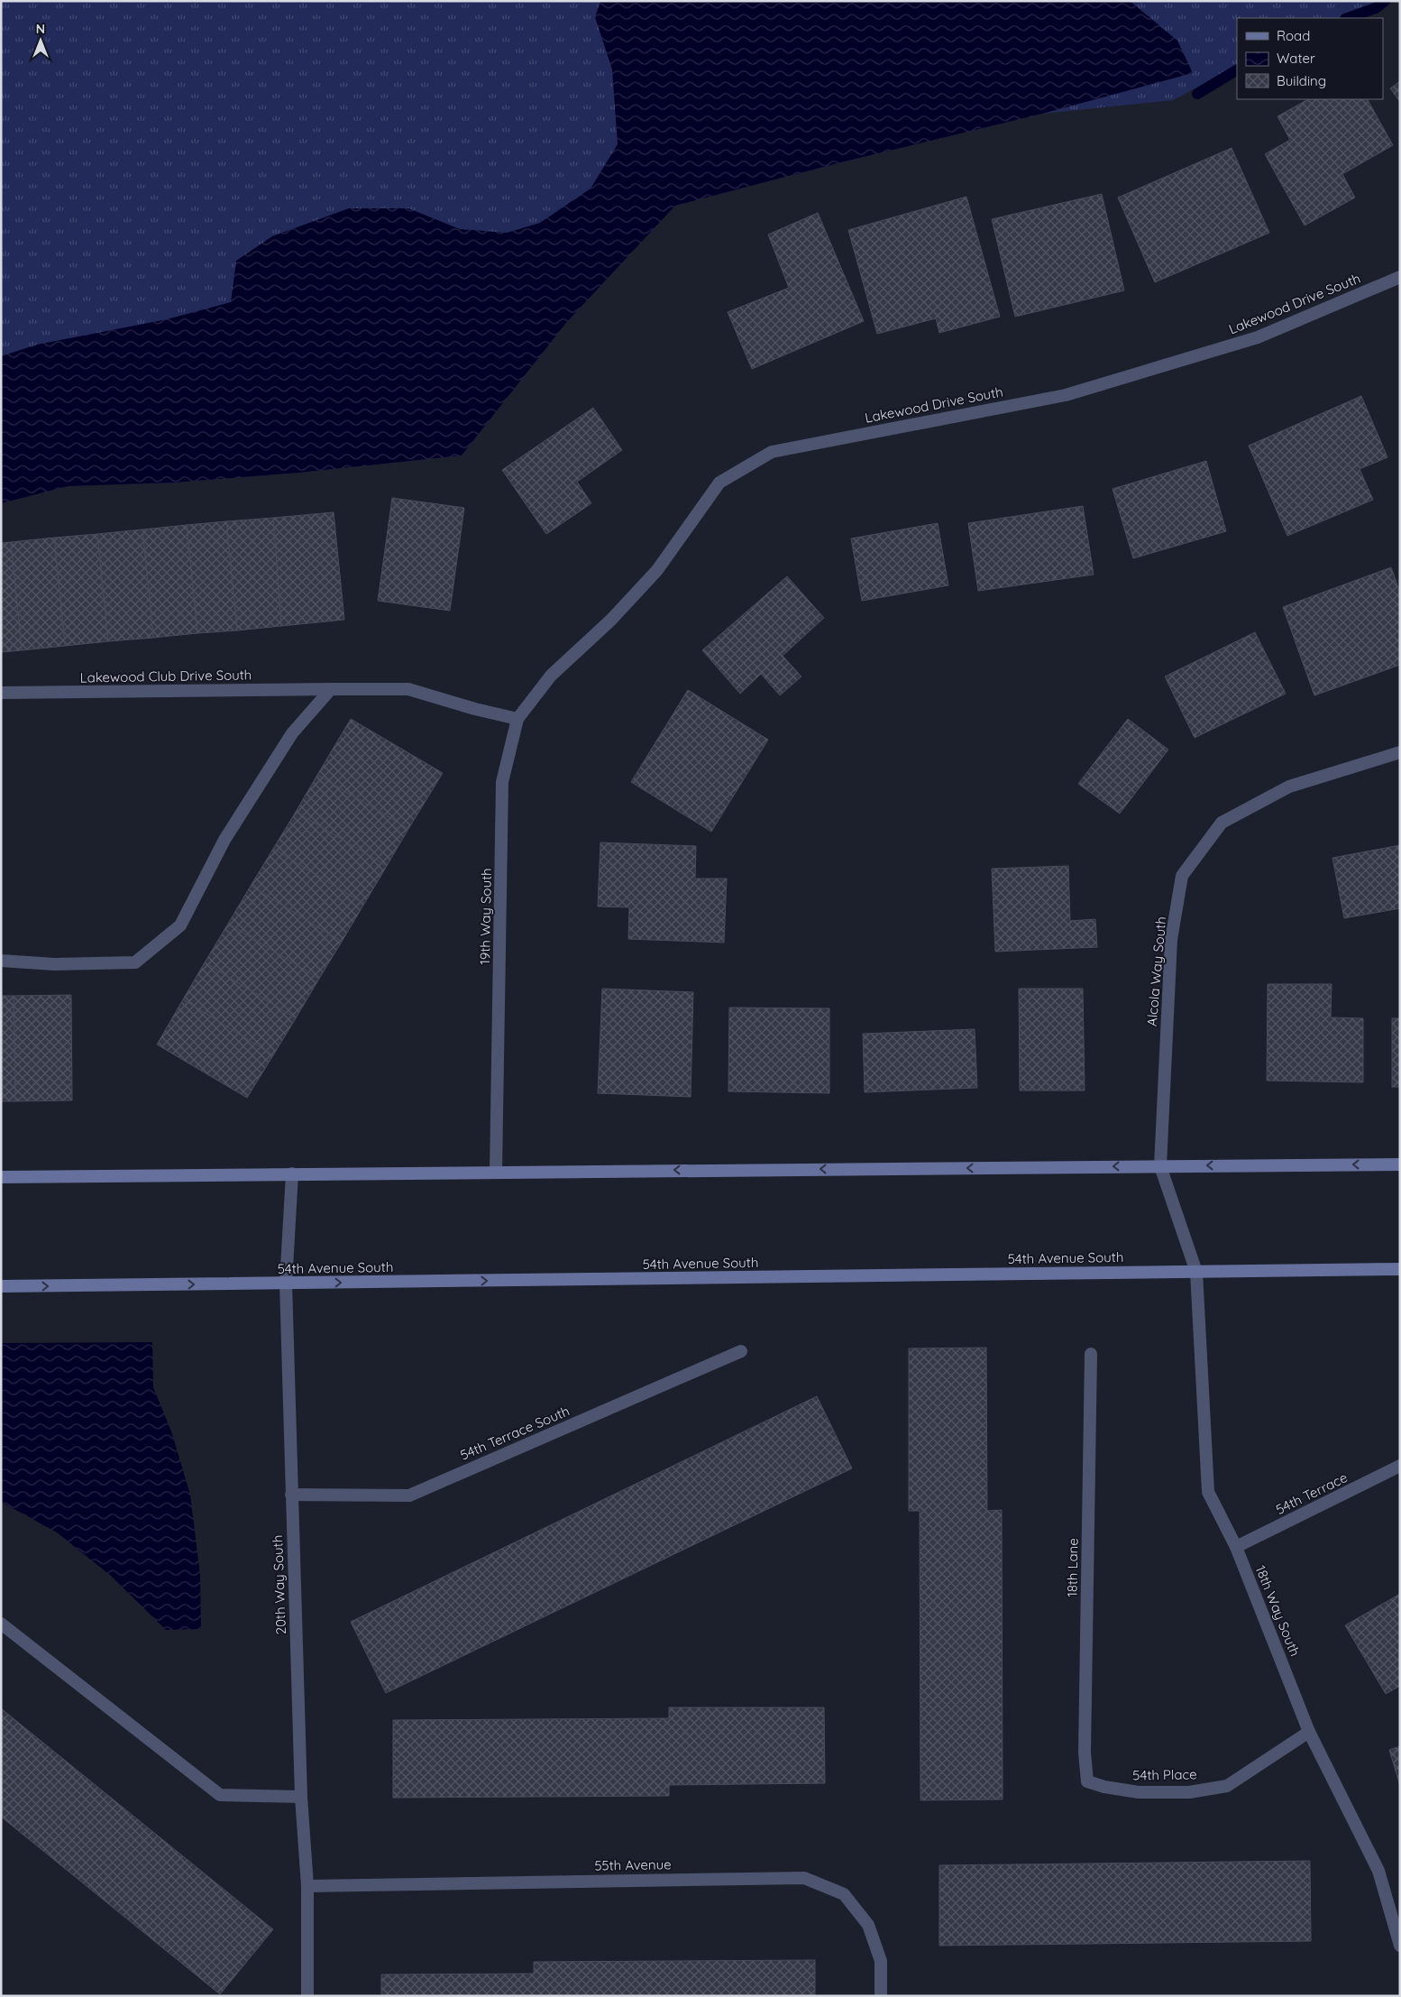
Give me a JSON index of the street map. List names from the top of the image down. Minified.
{"streets":{"main road":["54th Avenue South"],"street":["Lakewood Drive South","Lakewood Club Drive South","19th Way South","Alcola Way South","54th Terrace South","54th Terrace","18th Lane","20th Way South","18th Way South","54th Place","55th Avenue"]},"crossings":[["Lakewood Drive South","19th Way South"],["Lakewood Club Drive South","19th Way South"],["Alcola Way South","18th Way South"],["54th Avenue South","20th Way South"],["54th Avenue South","18th Way South"],["54th Terrace South","20th Way South"],["54th Terrace","18th Way South"],["18th Lane","54th Place"],["20th Way South","55th Avenue"],["18th Way South","54th Place"]],"legend":["Road","Water","Building"],"north":"top"}
